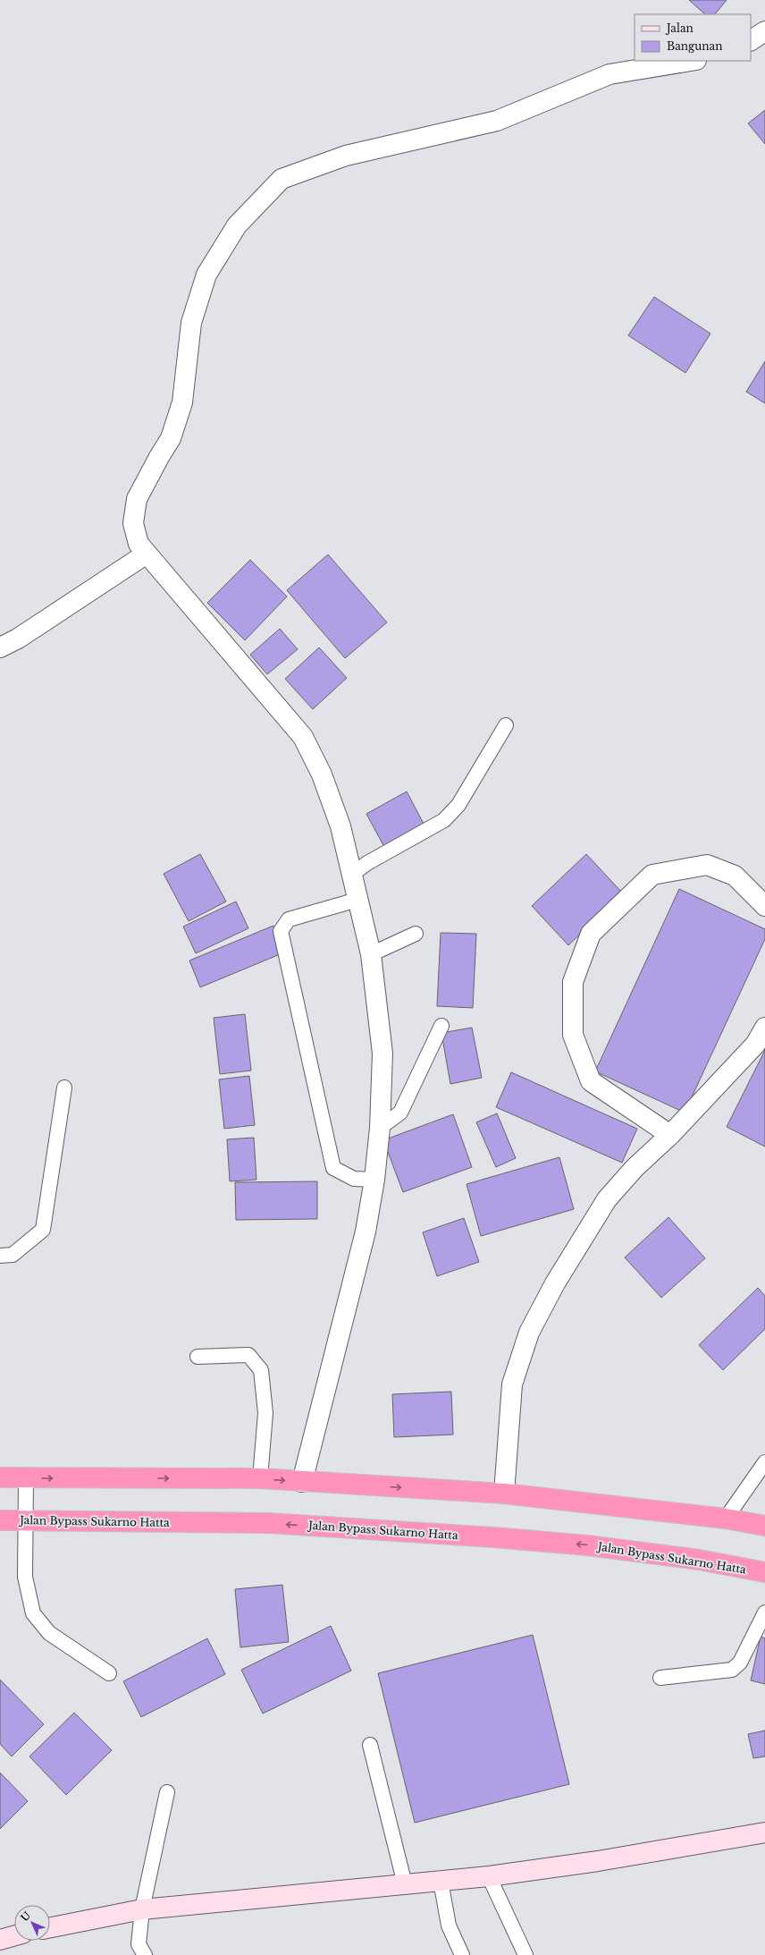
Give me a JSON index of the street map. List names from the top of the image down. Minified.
{"streets":{"highway":["Jalan Bypass Sukarno Hatta"]},"legend":["Jalan","Bangunan"],"north":"top left"}
